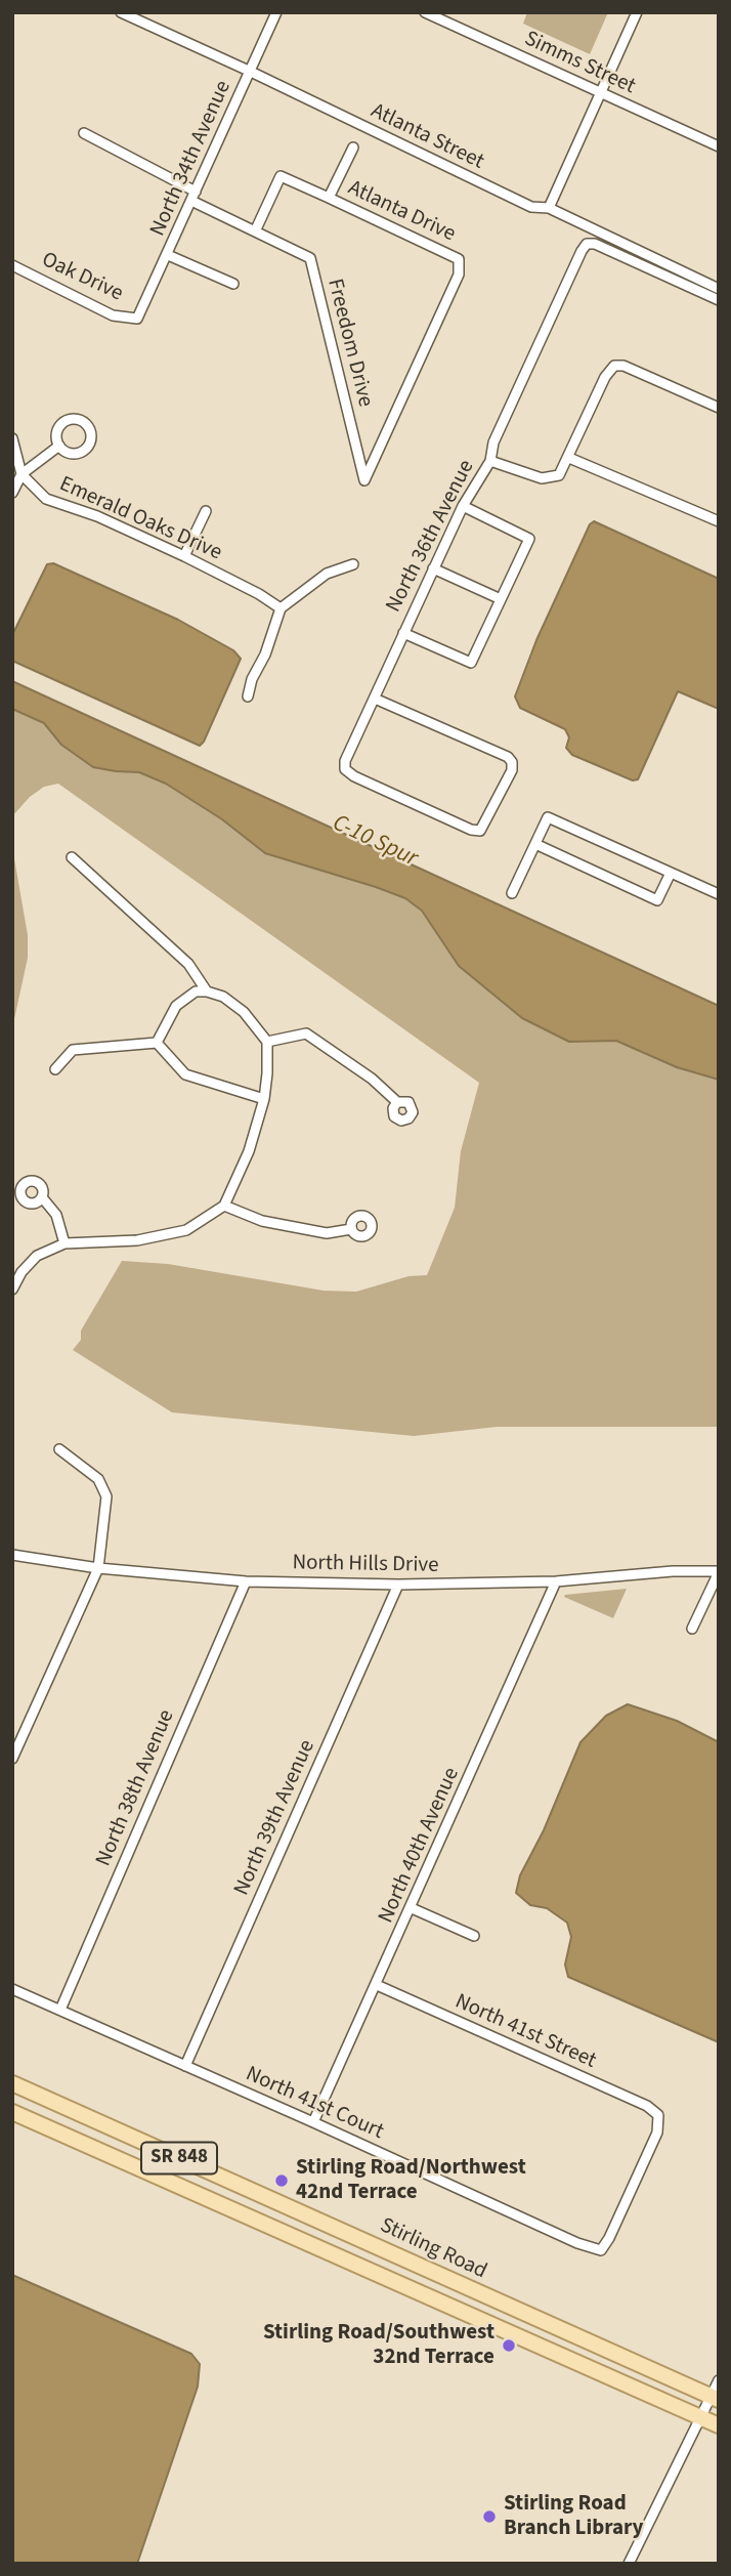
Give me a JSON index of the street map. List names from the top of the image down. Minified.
{"streets":{"main road":["SR 848","Stirling Road"],"street":["Simms Street","Atlanta Street","North 34th Avenue","Atlanta Drive","Oak Drive","Freedom Drive","Emerald Oaks Drive","North 36th Avenue","North Hills Drive","North 38th Avenue","North 39th Avenue","North 40th Avenue","North 41st Street","North 41st Court"]},"crossings":[["Atlanta Street","North 34th Avenue"],["North 34th Avenue","Oak Drive"],["North 34th Avenue","Freedom Drive"],["Atlanta Drive","Freedom Drive"],["North Hills Drive","North 38th Avenue"],["North Hills Drive","North 39th Avenue"],["North Hills Drive","North 40th Avenue"],["North 38th Avenue","North 41st Court"],["North 39th Avenue","North 41st Court"],["North 40th Avenue","North 41st Street"],["North 40th Avenue","North 41st Court"],["North 41st Street","North 41st Court"]],"water":["C-10 Spur"],"places":["Stirling Road/Northwest 42nd Terrace","Stirling Road/Southwest 32nd Terrace","Stirling Road Branch Library"]}
